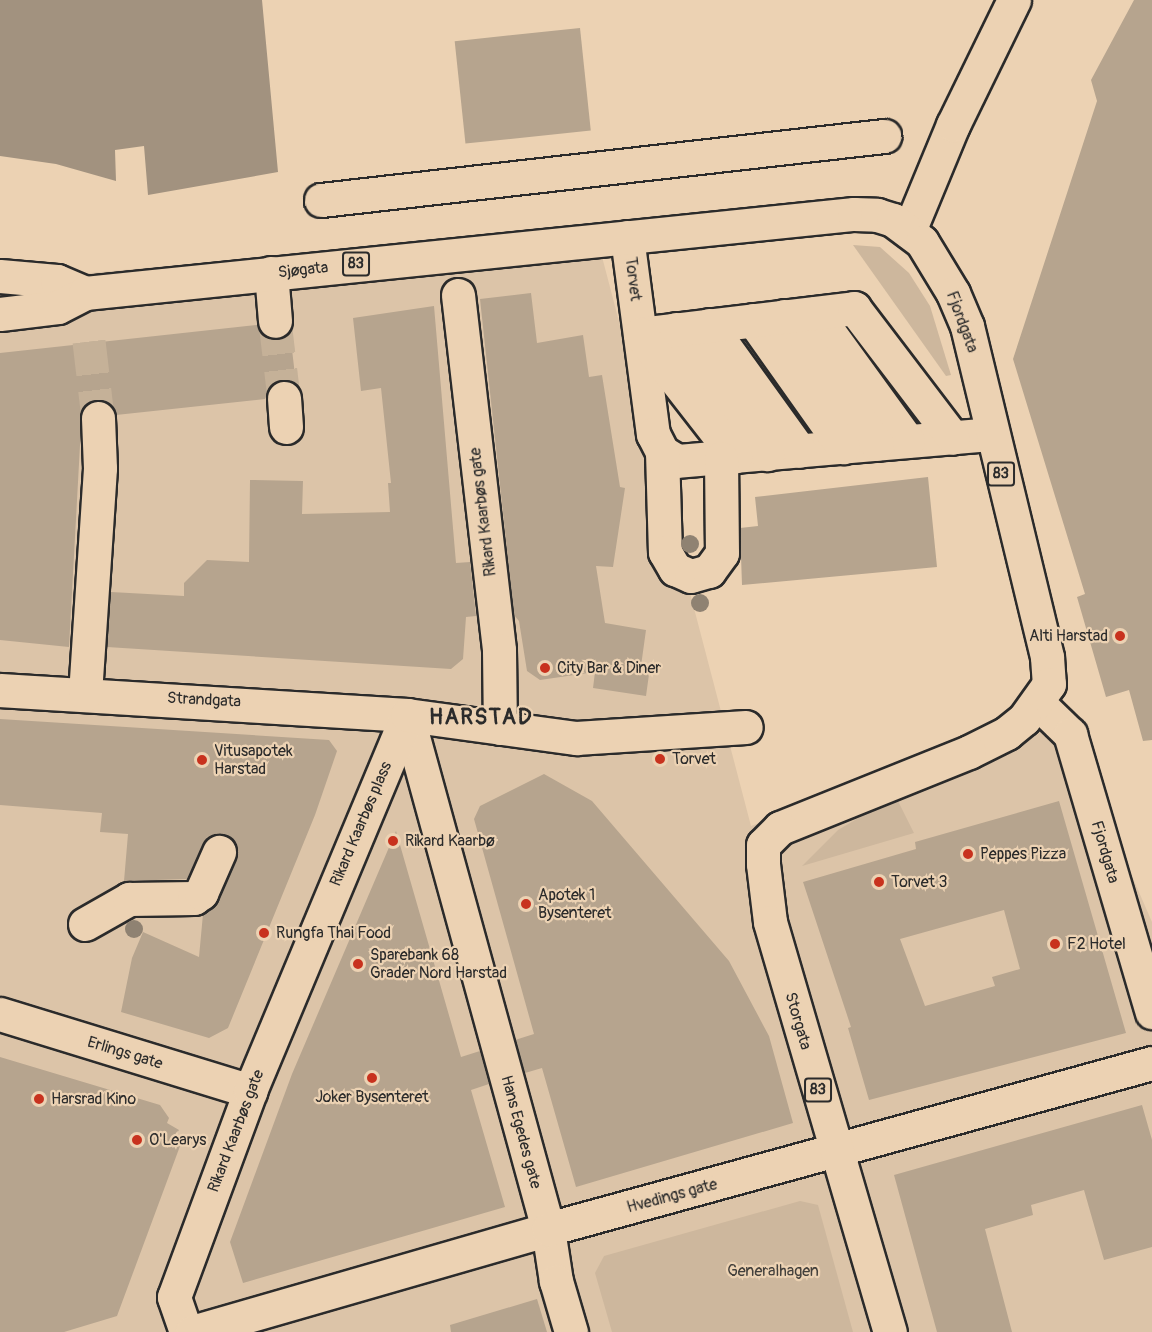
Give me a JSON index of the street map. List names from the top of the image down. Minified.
{"streets":{"main road":["83","Sjøgata","Torvet","Fjordgata","Rikard Kaarbøs gate","Strandgata","Rikard Kaarbøs plass","Storgata","Erlings gate","Hans Egedes gate","Hvedings gate"]},"crossings":[["Sjøgata","Torvet"],["Sjøgata","Fjordgata"],["Torvet","Fjordgata"],["Fjordgata","Storgata"],["Rikard Kaarbøs gate","Rikard Kaarbøs plass"],["Rikard Kaarbøs gate","Erlings gate"],["Strandgata","Rikard Kaarbøs plass"],["Rikard Kaarbøs plass","Hans Egedes gate"],["Storgata","Hvedings gate"],["Hans Egedes gate","Hvedings gate"]],"districts":["HARSTAD"],"parks":["Generalhagen"],"places":["Alti Harstad","City Bar & Diner","Torvet","Vitusapotek Harstad","Rikard Kaarbø","Peppes Pizza","Torvet 3","Apotek 1 Bysenteret","Rungfa Thai Food","F2 Hotel","Sparebank 68 Grader Nord Harstad","Joker Bysenteret","Harsrad Kino","O'Learys"]}
